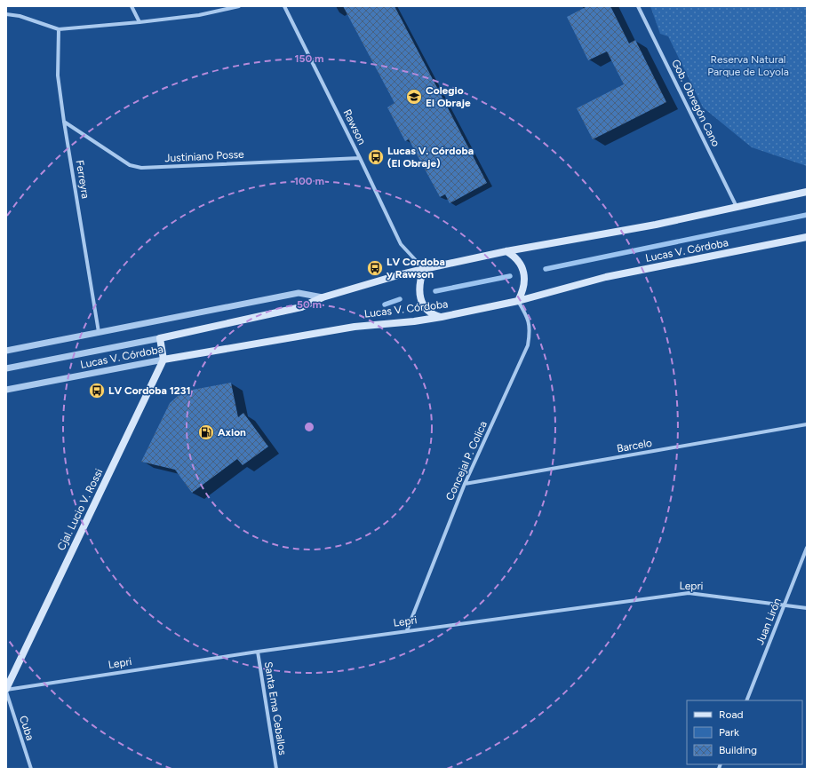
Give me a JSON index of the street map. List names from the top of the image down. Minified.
{"streets":{"main road":["Lucas V. Córdoba","Cjal. Lucio V. Rossi"],"street":["Gob. Obregón Cano","Rawson","Justiniano Posse","Ferreyra","Barcelo","Concejal P. Colica","Lepri","Juan Lirón","Santa Ema Ceballos","Cuba"]},"crossings":[["Gob. Obregón Cano","Lucas V. Córdoba"],["Rawson","Justiniano Posse"],["Rawson","Lucas V. Córdoba"],["Justiniano Posse","Ferreyra"],["Ferreyra","Lucas V. Córdoba"],["Lucas V. Córdoba","Concejal P. Colica"],["Lucas V. Córdoba","Cjal. Lucio V. Rossi"],["Barcelo","Concejal P. Colica"],["Concejal P. Colica","Lepri"],["Cjal. Lucio V. Rossi","Lepri"],["Cjal. Lucio V. Rossi","Cuba"],["Lepri","Juan Lirón"],["Lepri","Santa Ema Ceballos"],["Lepri","Cuba"]],"parks":["Reserva Natural Parque de Loyola"],"places":{"school or university":["Colegio El Obraje"],"bus stop":["Lucas V. Córdoba (El Obraje)","LV Cordoba y Rawson","LV Cordoba 1231"],"fuel station":["Axion"]},"legend":["Road","Park","Building"],"rings":["150 m","100 m","50 m"]}
